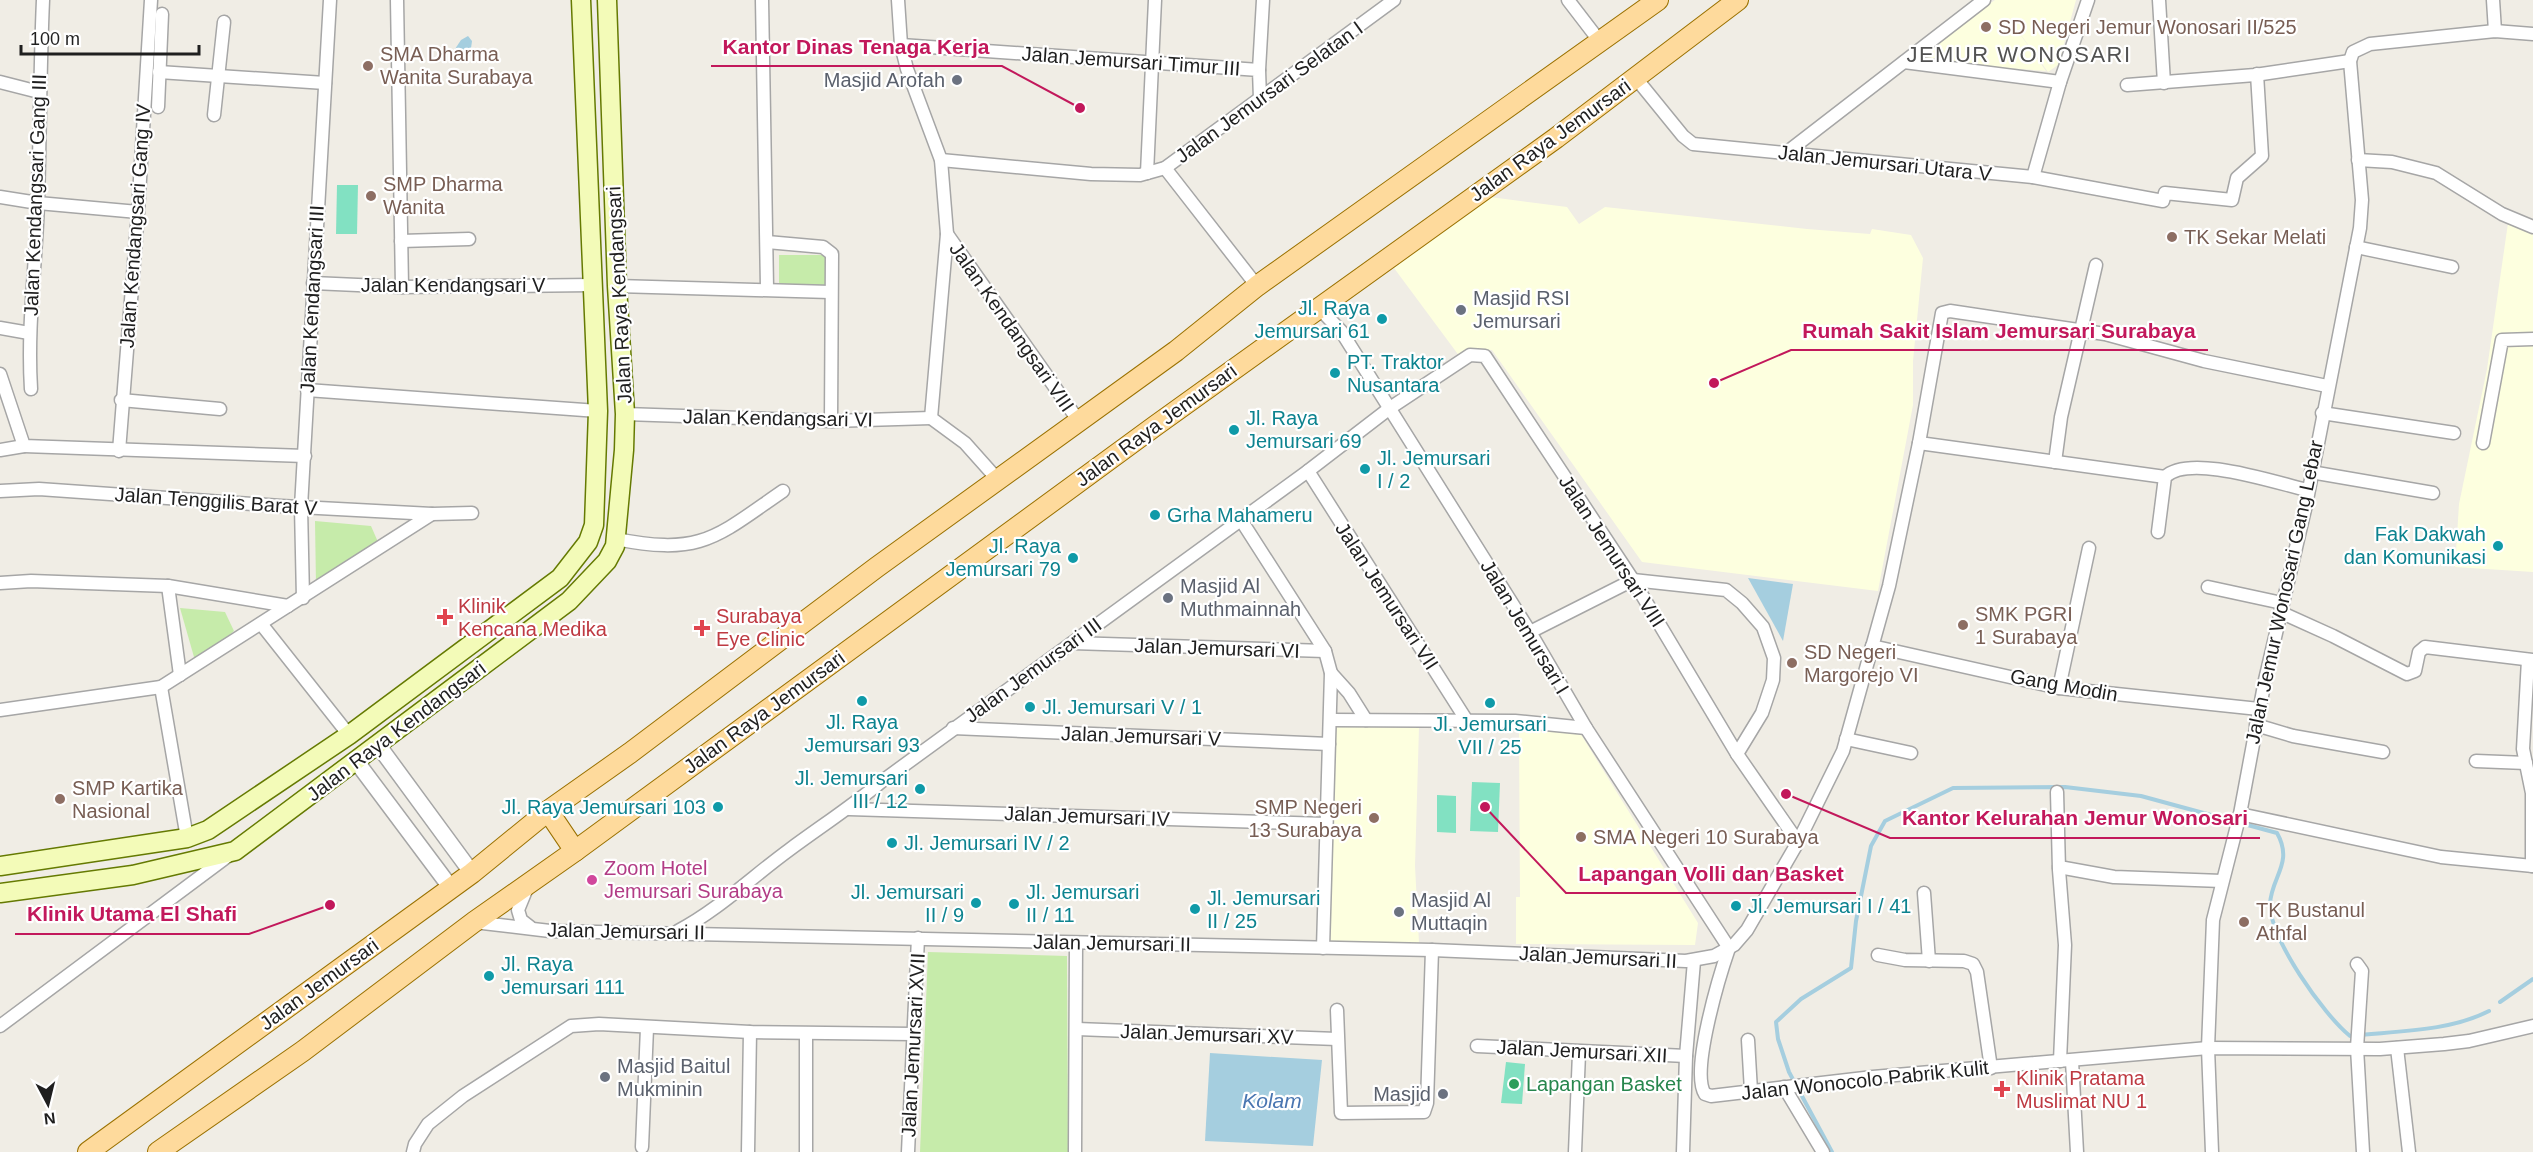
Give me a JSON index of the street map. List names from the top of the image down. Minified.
{"streets":{"main road":["Jalan Raya Jemursari","Jalan Raya Kendangsari","Jalan Jemursari"],"street":["Jalan Jemursari Timur III","Jalan Jemursari Selatan I","Jalan Jemursari Utara V","Jalan Kendangsari Gang III","Jalan Kendangsari Gang IV","Jalan Kendangsari V","Jalan Kendangsari III","Jalan Kendangsari VIII","Jalan Kendangsari VI","Jalan Tenggilis Barat V","Jalan Jemursari VIII","Jalan Jemur Wonosari Gang Lebar","Jalan Jemursari VII","Jalan Jemursari I","Jalan Jemursari VI","Jalan Jemursari III","Gang Modin","Jalan Jemursari V","Jalan Jemursari IV","Jalan Jemursari II","Jalan Jemursari XV","Jalan Jemursari XVII","Jalan Jemursari XII","Jalan Wonocolo Pabrik Kulit"]},"crossings":[["Jalan Jemursari Timur III","Jalan Jemursari Selatan I"],["Jalan Raya Jemursari","Jalan Jemursari Utara V"],["Jalan Raya Jemursari","Jalan Jemursari I"],["Jalan Kendangsari V","Jalan Raya Kendangsari"],["Jalan Kendangsari V","Jalan Kendangsari III"],["Jalan Raya Kendangsari","Jalan Kendangsari VI"],["Jalan Kendangsari III","Jalan Tenggilis Barat V"],["Jalan Jemursari VIII","Jalan Jemursari I"],["Jalan Jemursari VIII","Jalan Jemursari III"],["Jalan Jemur Wonosari Gang Lebar","Gang Modin"],["Jalan Jemur Wonosari Gang Lebar","Jalan Wonocolo Pabrik Kulit"],["Jalan Jemursari VII","Jalan Jemursari III"],["Jalan Jemursari I","Jalan Jemursari III"],["Jalan Jemursari I","Jalan Wonocolo Pabrik Kulit"],["Jalan Jemursari VI","Jalan Jemursari III"],["Jalan Jemursari VI","Jalan Jemursari V"],["Jalan Jemursari VI","Jalan Jemursari IV"],["Jalan Jemursari VI","Jalan Jemursari II"],["Jalan Jemursari III","Jalan Jemursari V"],["Jalan Jemursari III","Jalan Jemursari IV"],["Jalan Jemursari III","Jalan Jemursari II"],["Jalan Jemursari II","Jalan Jemursari XVII"]],"districts":["JEMUR WONOSARI"],"water":["Kolam"],"places":{"other":["SD Negeri Jemur Wonosari II/525","SMA Dharma Wanita Surabaya","Masjid Arofah","Kantor Dinas Tenaga Kerja","SMP Dharma Wanita","TK Sekar Melati","Masjid RSI Jemursari","Jl. Raya Jemursari 61","PT. Traktor Nusantara","Rumah Sakit Islam Jemursari Surabaya","Jl. Raya Jemursari 69","Jl. Jemursari I / 2","Grha Mahameru","Fak Dakwah dan Komunikasi","Jl. Raya Jemursari 79","Masjid Al Muthmainnah","SMK PGRI 1 Surabaya","SD Negeri Margorejo VI","Jl. Raya Jemursari 93","Jl. Jemursari VII / 25","Jl. Jemursari V / 1","Jl. Jemursari III / 12","Kantor Kelurahan Jemur Wonosari","SMP Kartika Nasional","Jl. Raya Jemursari 103","Lapangan Volli dan Basket","SMP Negeri 13 Surabaya","SMA Negeri 10 Surabaya","Jl. Jemursari IV / 2","Zoom Hotel Jemursari Surabaya","Jl. Jemursari II / 9","Jl. Jemursari II / 11","Klinik Utama El Shafi","Jl. Jemursari I / 41","Jl. Jemursari II / 25","Masjid Al Muttaqin","TK Bustanul Athfal","Jl. Raya Jemursari 111","Masjid Baitul Mukminin","Lapangan Basket","Masjid"],"health":["Klinik Kencana Medika","Surabaya Eye Clinic","Klinik Pratama Muslimat NU 1"]},"scale_bar":"100 m","north":"bottom"}
